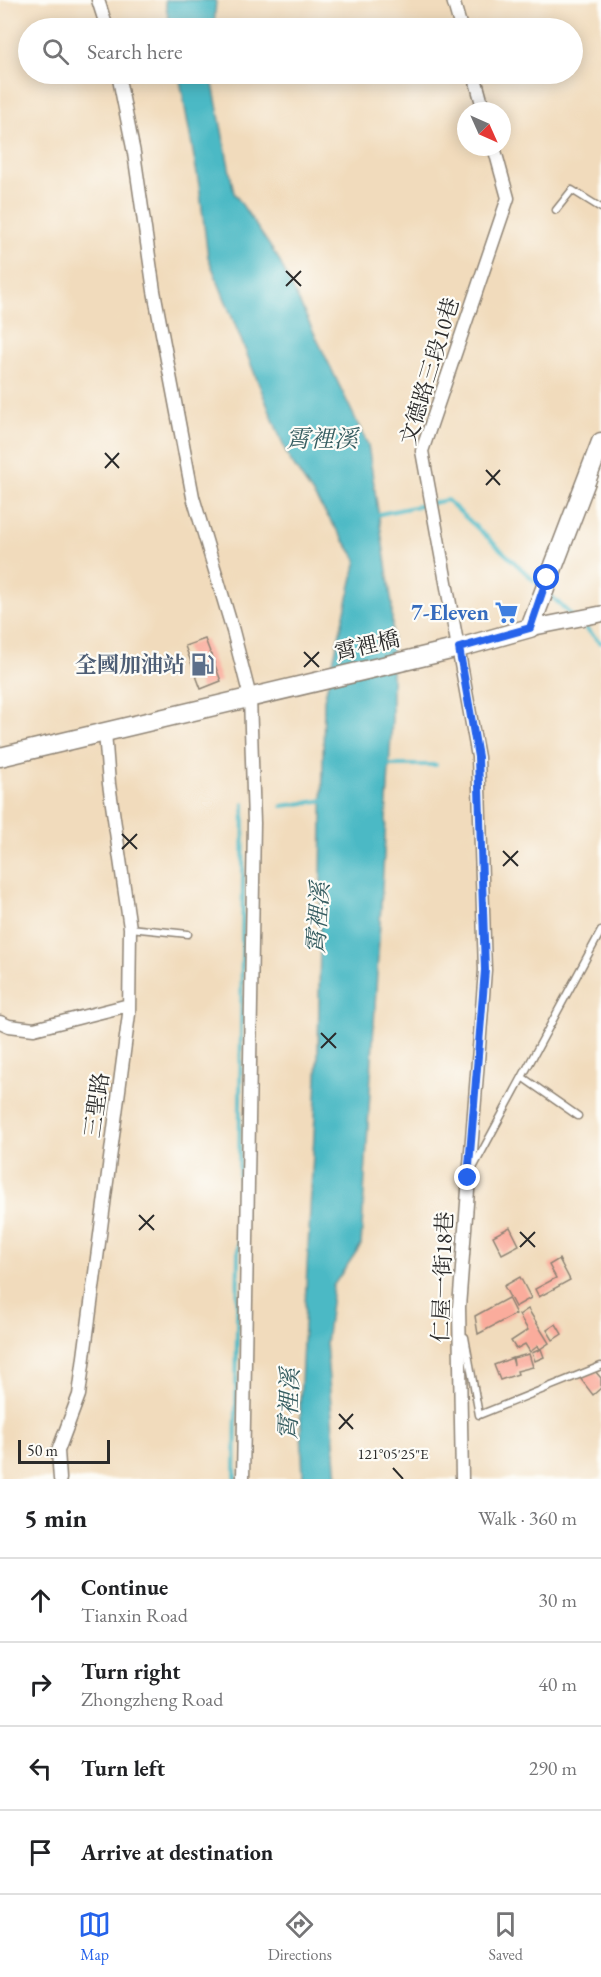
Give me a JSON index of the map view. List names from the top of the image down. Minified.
{"streets":{"main road":["霄裡橋"],"street":["文德路三段10巷","三聖路","仁屋一街18巷"]},"crossings":[["文德路三段10巷","霄裡橋"],["文德路三段10巷","仁屋一街18巷"],["霄裡橋","三聖路"]],"water":["霄裡溪"],"places":{"supermarket":["7-Eleven"],"fuel station":["全國加油站"]},"scale_bar":"50 m","north":"bottom right","page":{"search":"Search here","scale":"50 m","heading":["5 min","Walk · 360 m"],"list":[["Continue","Tianxin Road","30 m"],["Turn right","Zhongzheng Road","40 m"],["Turn left","290 m"],"Arrive at destination"],"nav":["Map","Directions","Saved"]},"coordinates":["121°05'25\"E"]}
